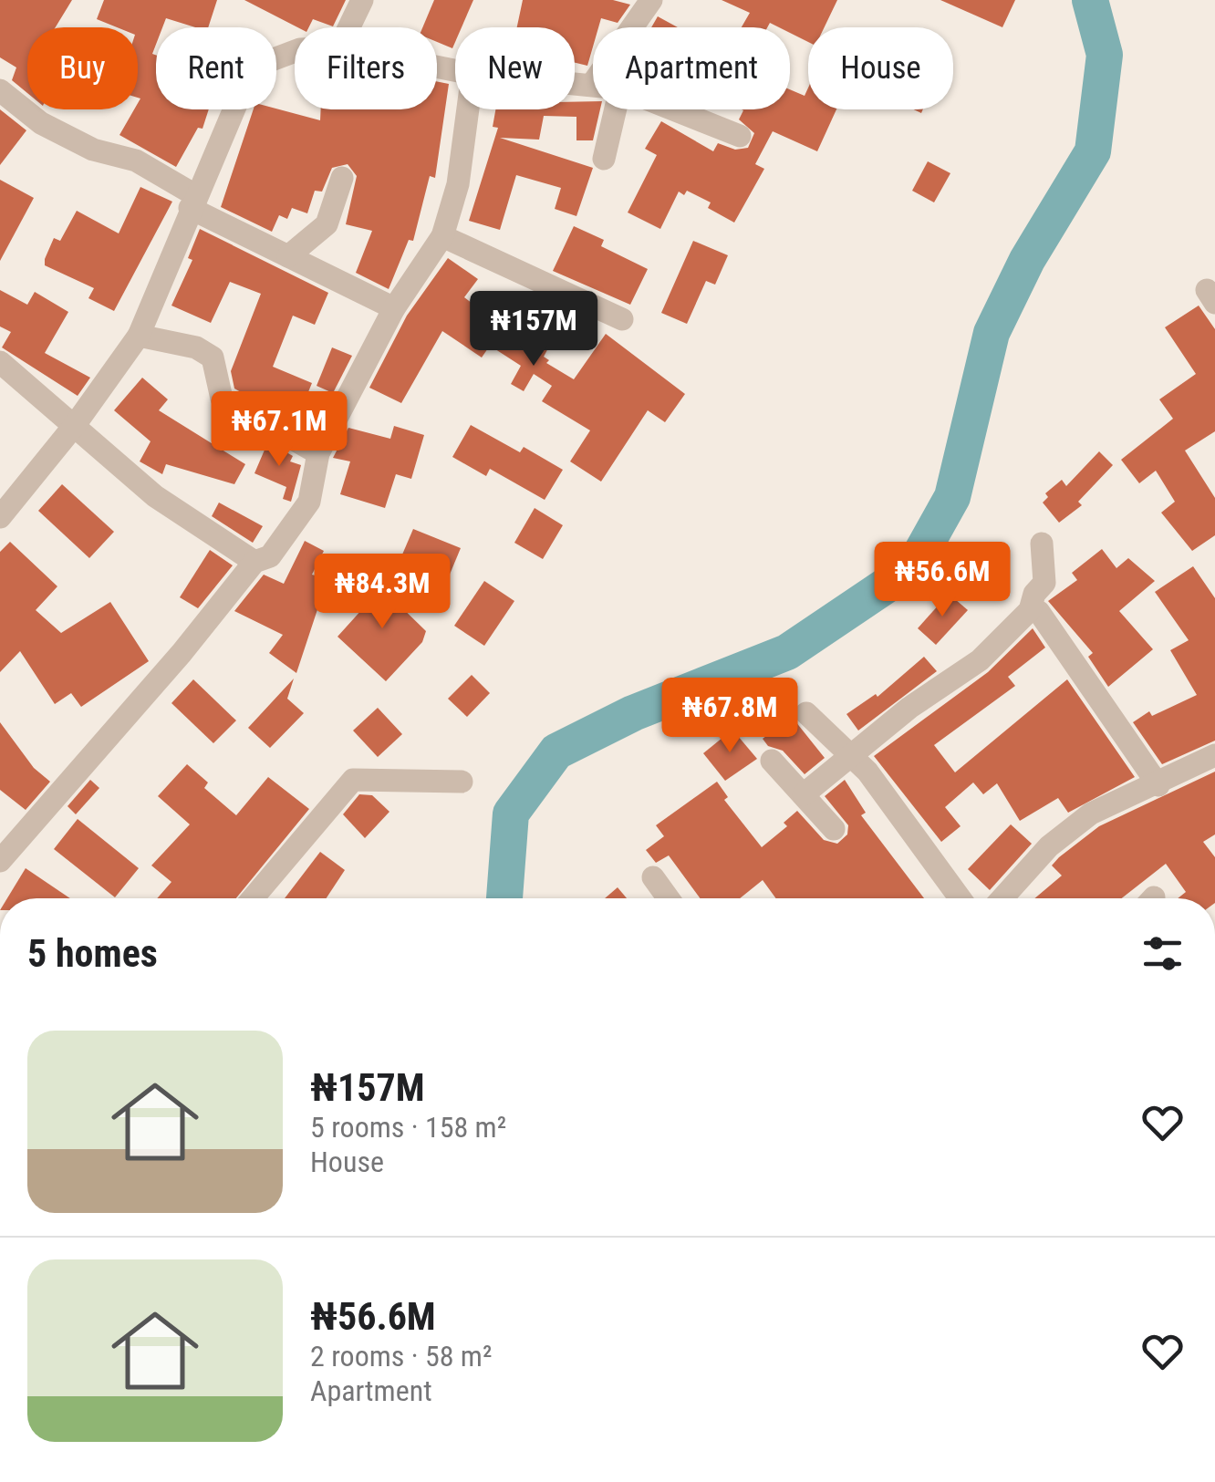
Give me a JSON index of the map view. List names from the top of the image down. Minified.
{"page":{"chip":["Buy","Rent","Filters","New","Apartment","House"],"price":["₦157M","₦67.1M","₦56.6M","₦84.3M","₦67.8M"],"heading":"5 homes","list":[{"name":"₦157M","note":"5 rooms · 158 m² · House"},{"name":"₦56.6M","note":"2 rooms · 58 m² · Apartment"}]}}
